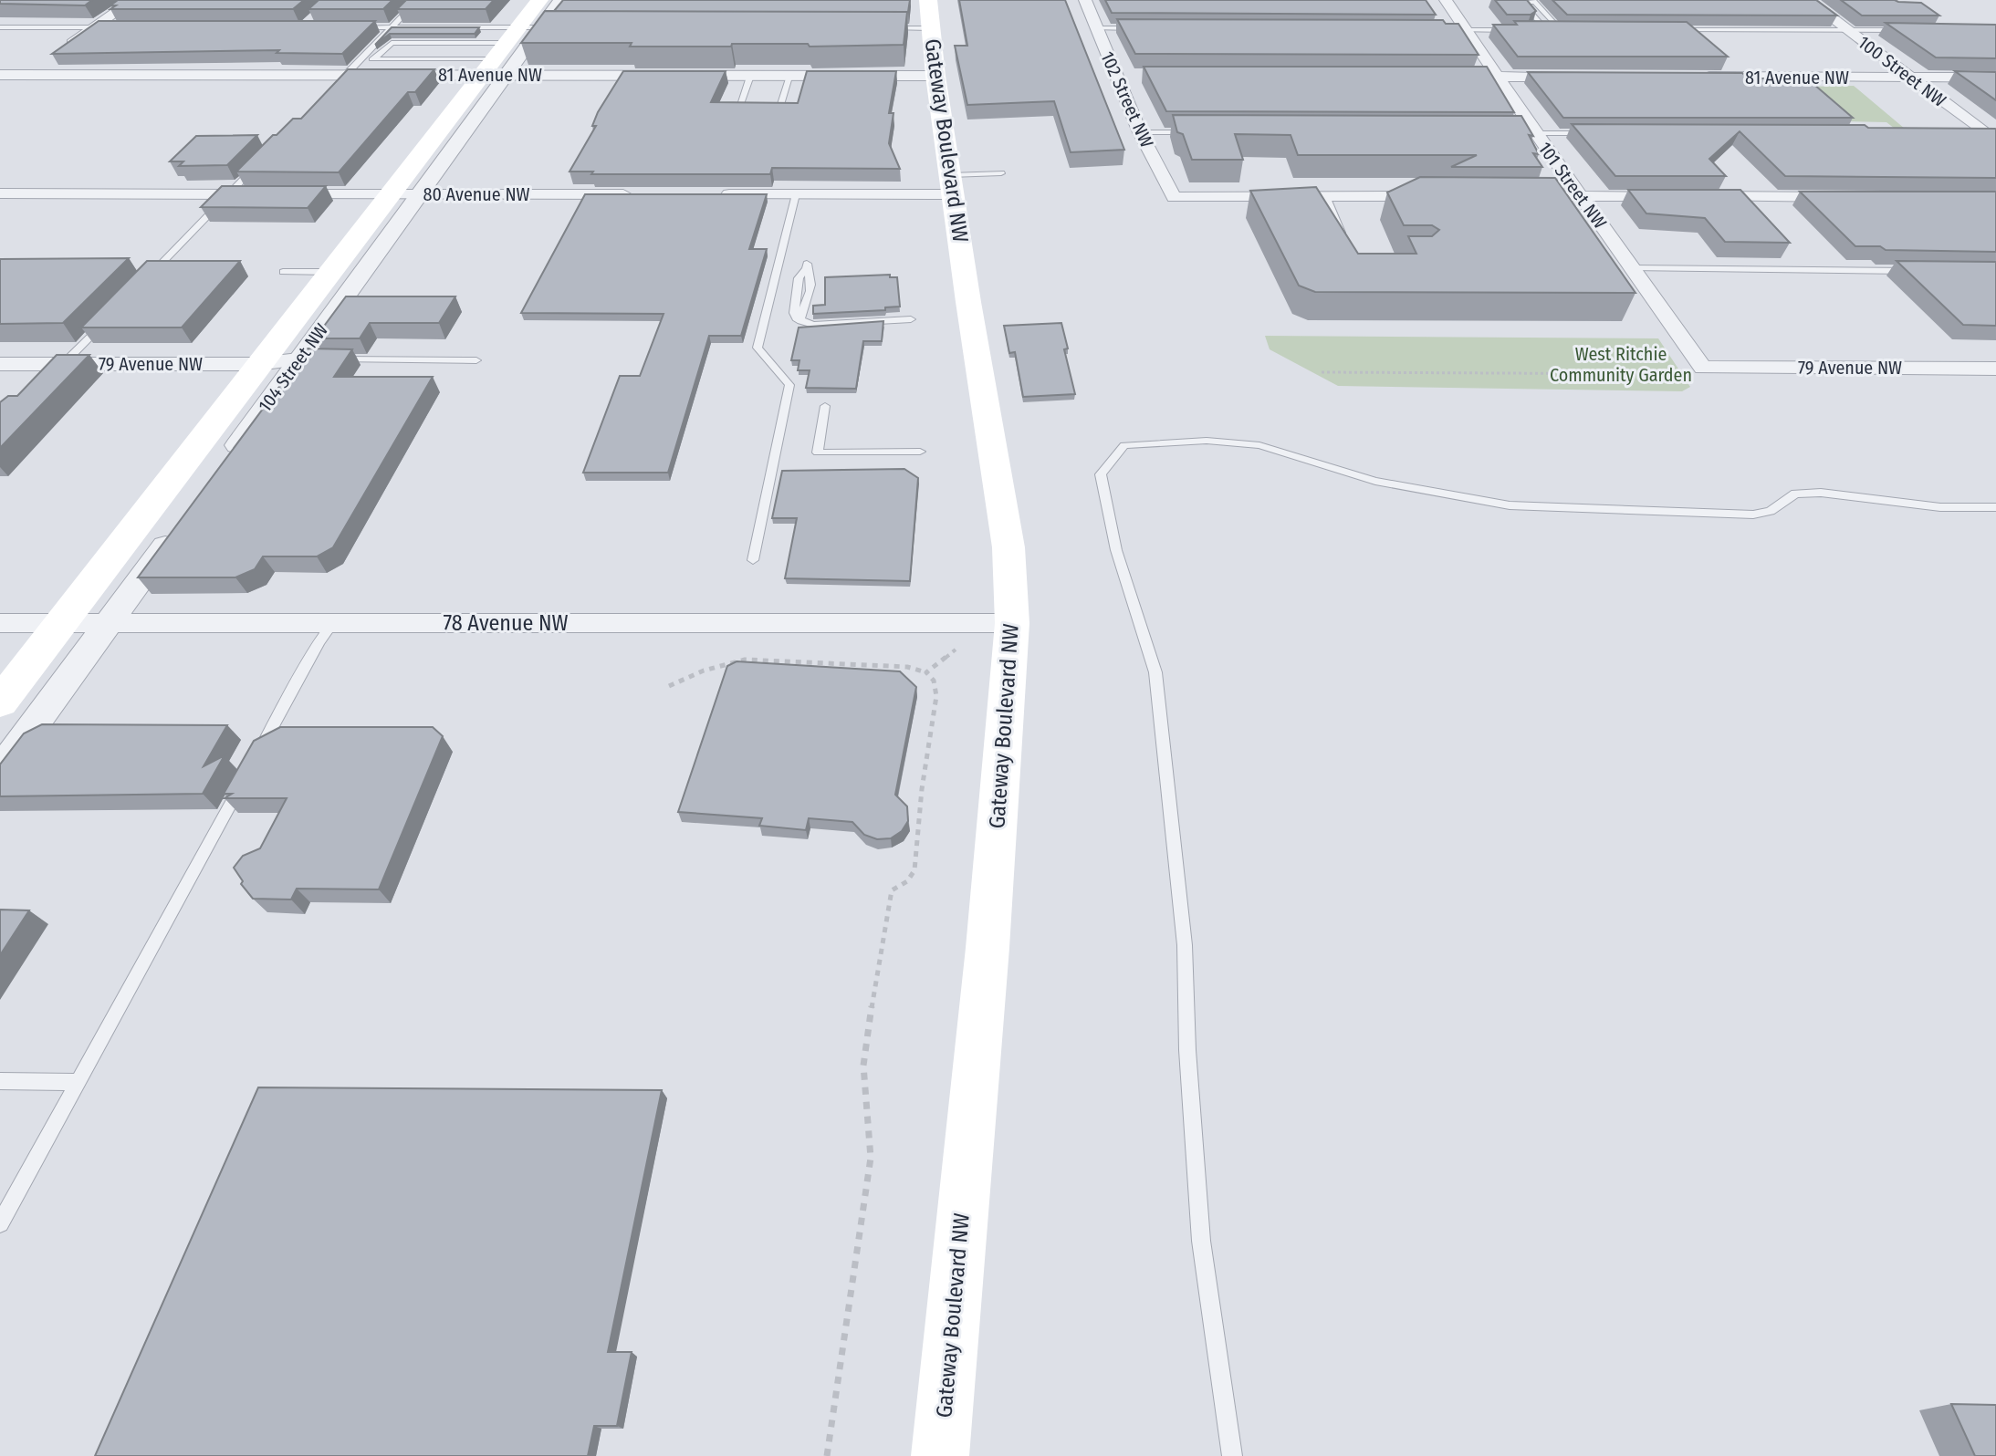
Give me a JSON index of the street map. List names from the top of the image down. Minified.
{"streets":{"main road":["Gateway Boulevard NW","104 Street NW"],"street":["100 Street NW","81 Avenue NW","102 Street NW","101 Street NW","80 Avenue NW","79 Avenue NW","78 Avenue NW"]},"crossings":[["100 Street NW","81 Avenue NW"],["81 Avenue NW","Gateway Boulevard NW"],["81 Avenue NW","104 Street NW"],["Gateway Boulevard NW","78 Avenue NW"],["101 Street NW","79 Avenue NW"],["80 Avenue NW","104 Street NW"],["79 Avenue NW","104 Street NW"],["104 Street NW","78 Avenue NW"]],"parks":["West Ritchie Community Garden"]}
